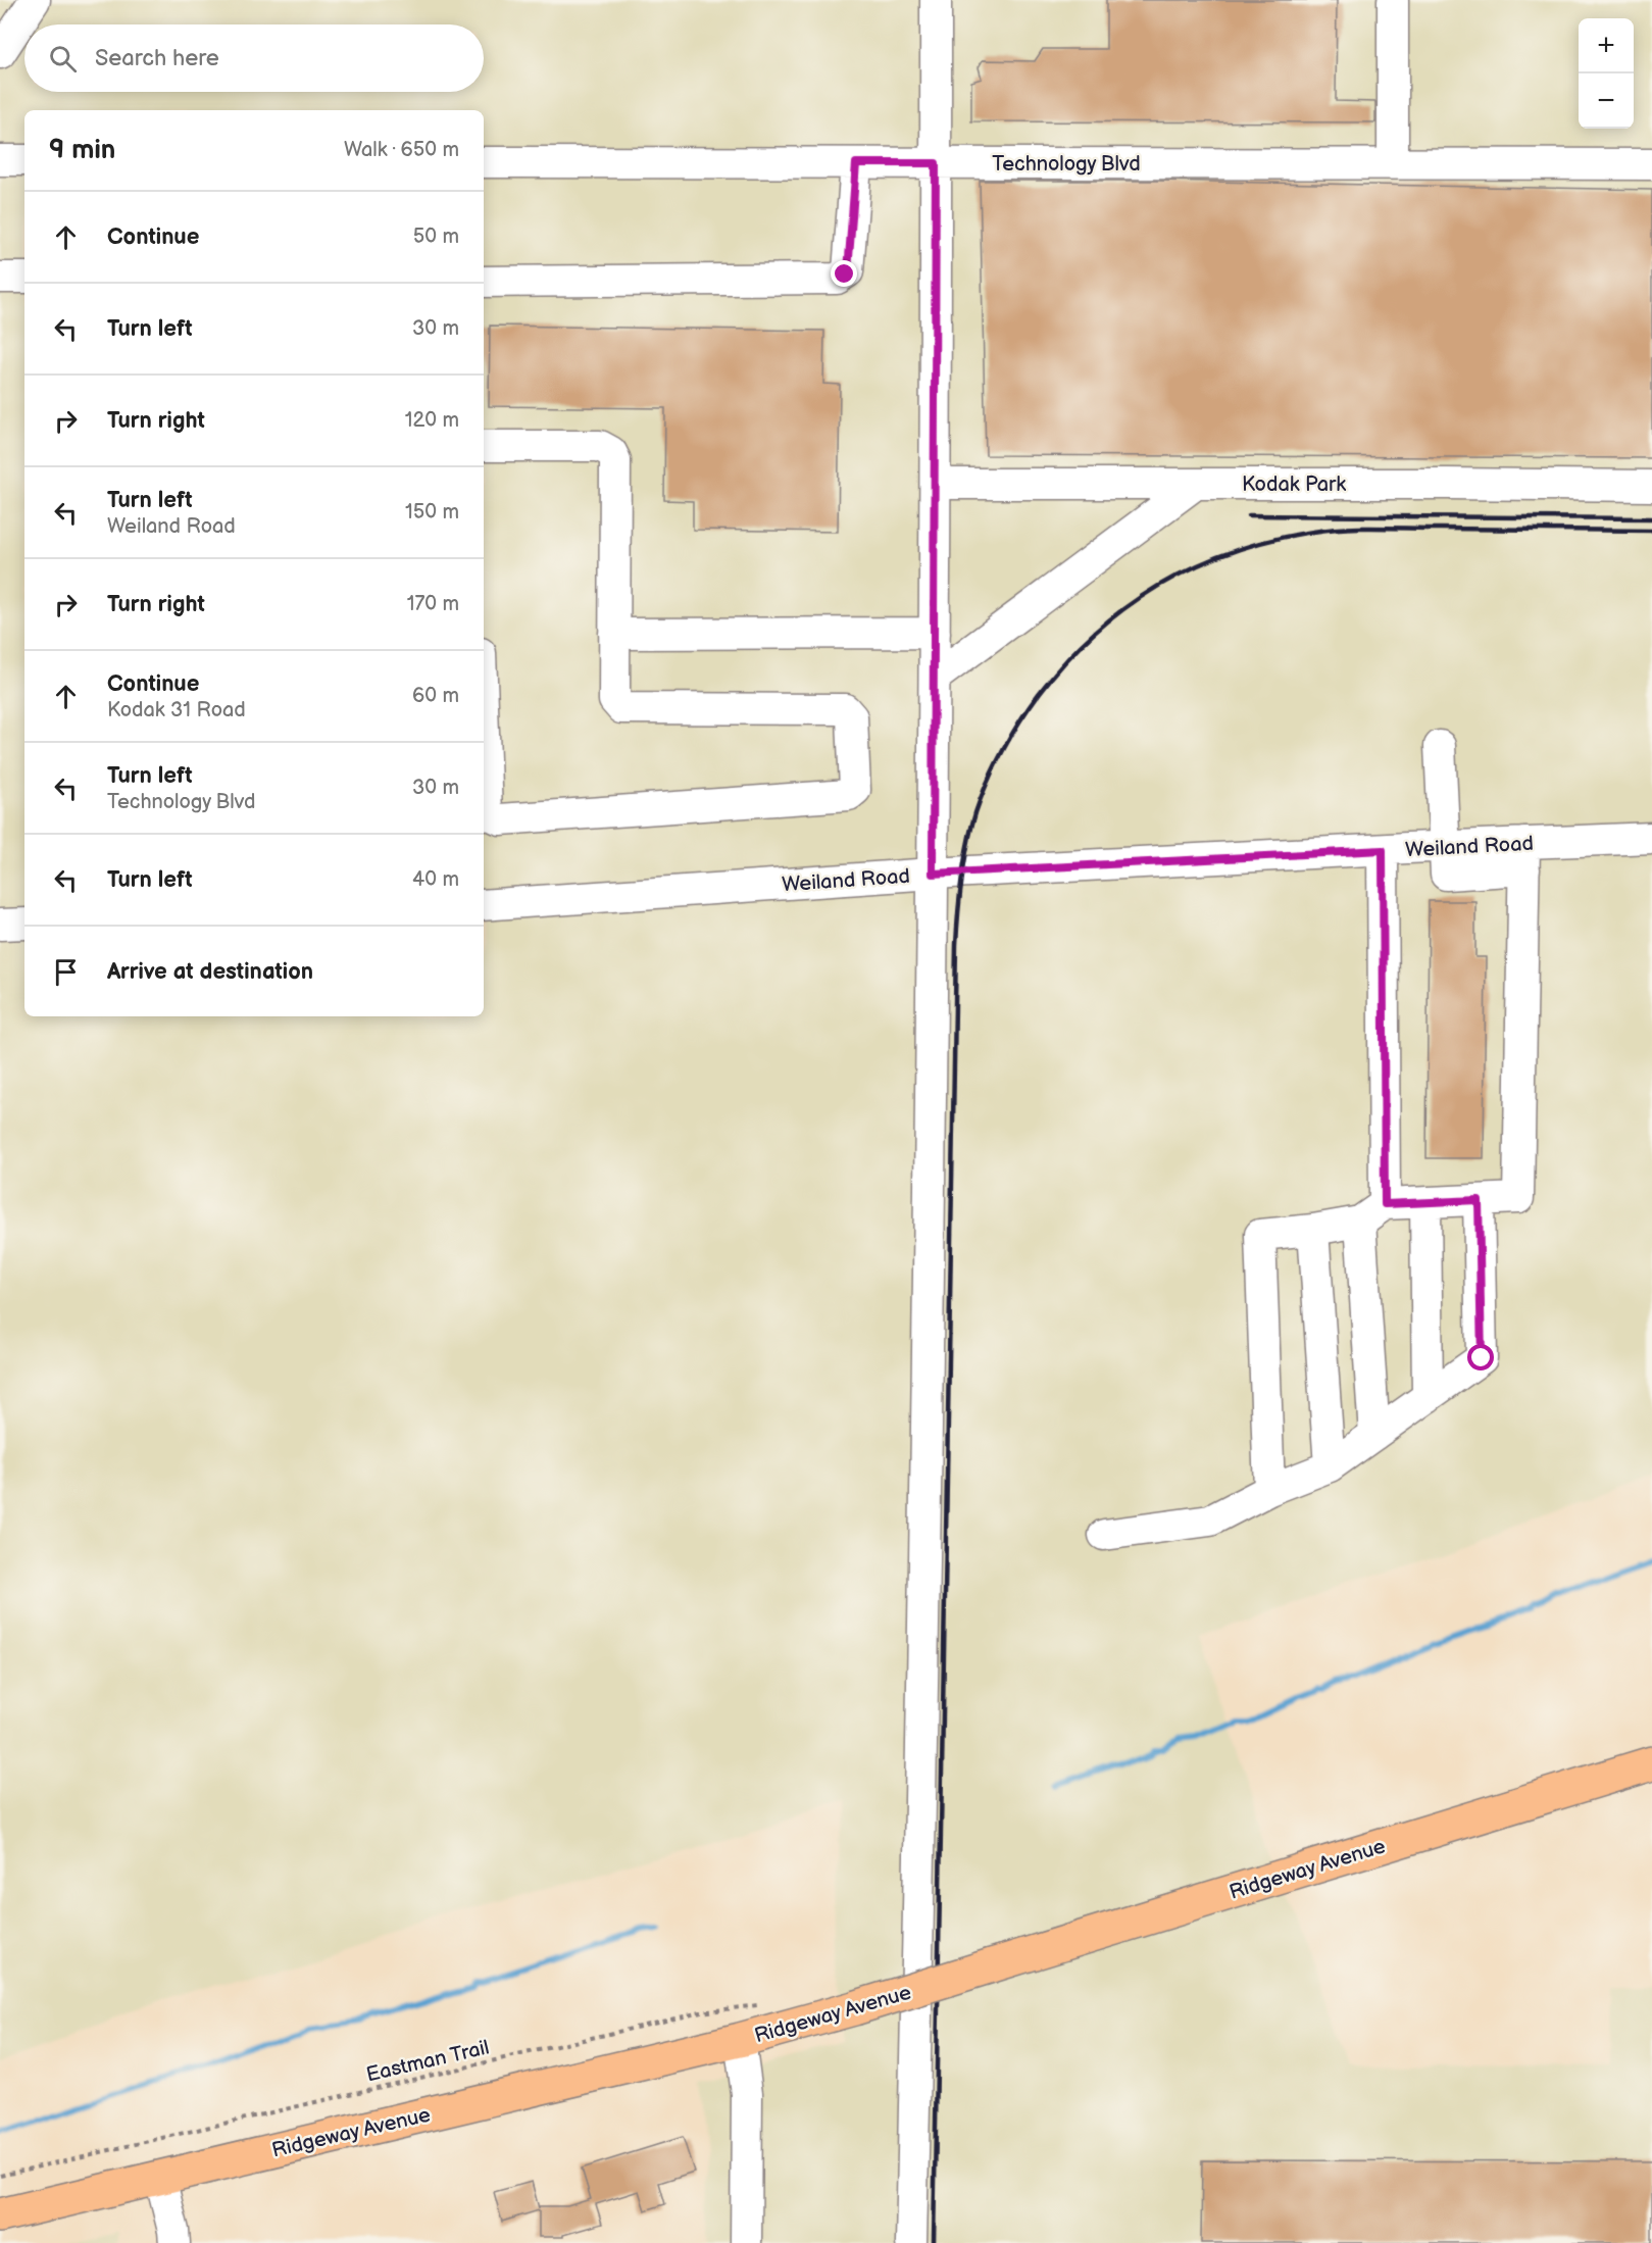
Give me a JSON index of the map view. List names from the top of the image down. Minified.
{"streets":{"main road":["Ridgeway Avenue"],"street":["Technology Blvd","Kodak Park","Weiland Road"],"path":["Eastman Trail"]},"page":{"map_buttons":["+","−"],"search":"Search here","heading":["9 min","Walk · 650 m"],"list":[["Continue","50 m"],["Turn left","30 m"],["Turn right","120 m"],["Turn left","Weiland Road","150 m"],["Turn right","170 m"],["Continue","Kodak 31 Road","60 m"],["Turn left","Technology Blvd","30 m"],["Turn left","40 m"],"Arrive at destination"]}}
